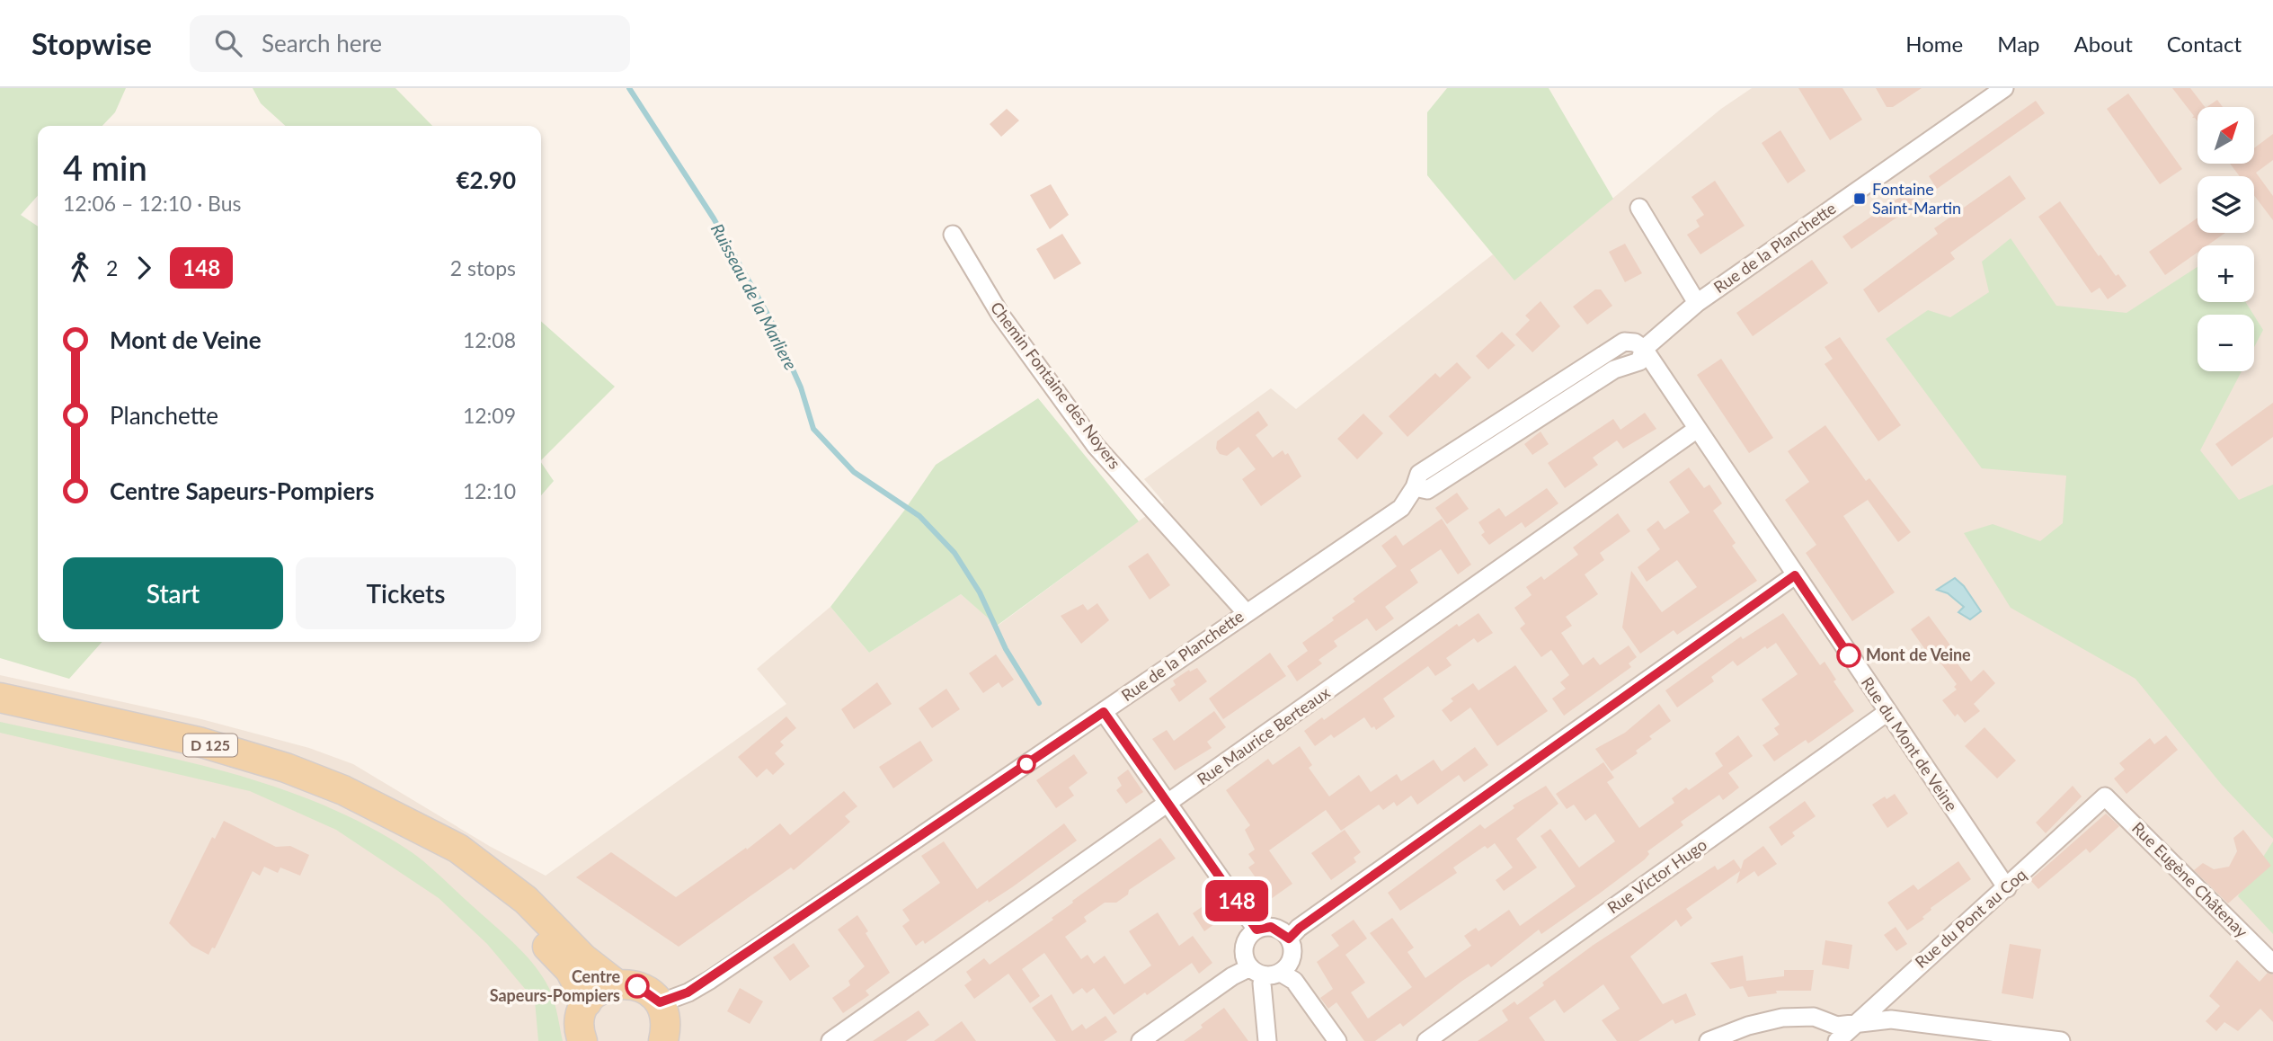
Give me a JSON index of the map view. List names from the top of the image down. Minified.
{"streets":{"main road":["D 125"],"street":["Rue de la Planchette","Chemin Fontaine des Noyers","Rue Maurice Berteaux","Rue du Mont de Veine","Rue Victor Hugo","Rue Eugène Châtenay","Rue du Pont au Coq"]},"crossings":[["Rue de la Planchette","Chemin Fontaine des Noyers"],["Rue de la Planchette","Rue du Mont de Veine"],["Rue Maurice Berteaux","Rue du Mont de Veine"],["Rue du Mont de Veine","Rue Victor Hugo"],["Rue du Mont de Veine","Rue du Pont au Coq"],["Rue Eugène Châtenay","Rue du Pont au Coq"]],"water":["Ruisseau de la Marliere"],"places":{"transit":["Fontaine Saint-Martin"],"other":["Mont de Veine","Centre Sapeurs-Pompiers"]},"lines":["bus line 148"],"north":"top right","page":{"header":"Stopwise","search":"Search here","nav":["Home","Map","About","Contact"],"on_map":"148","map_buttons":["+","−"],"heading":["4 min","12:06 – 12:10 · Bus","€2.90"],"legs":["2","148","2 stops"],"list":[{"name":"Mont de Veine","value":"12:08"},{"name":"Planchette","value":"12:09"},{"name":"Centre Sapeurs-Pompiers","value":"12:10"}],"buttons":["Start","Tickets"]}}
